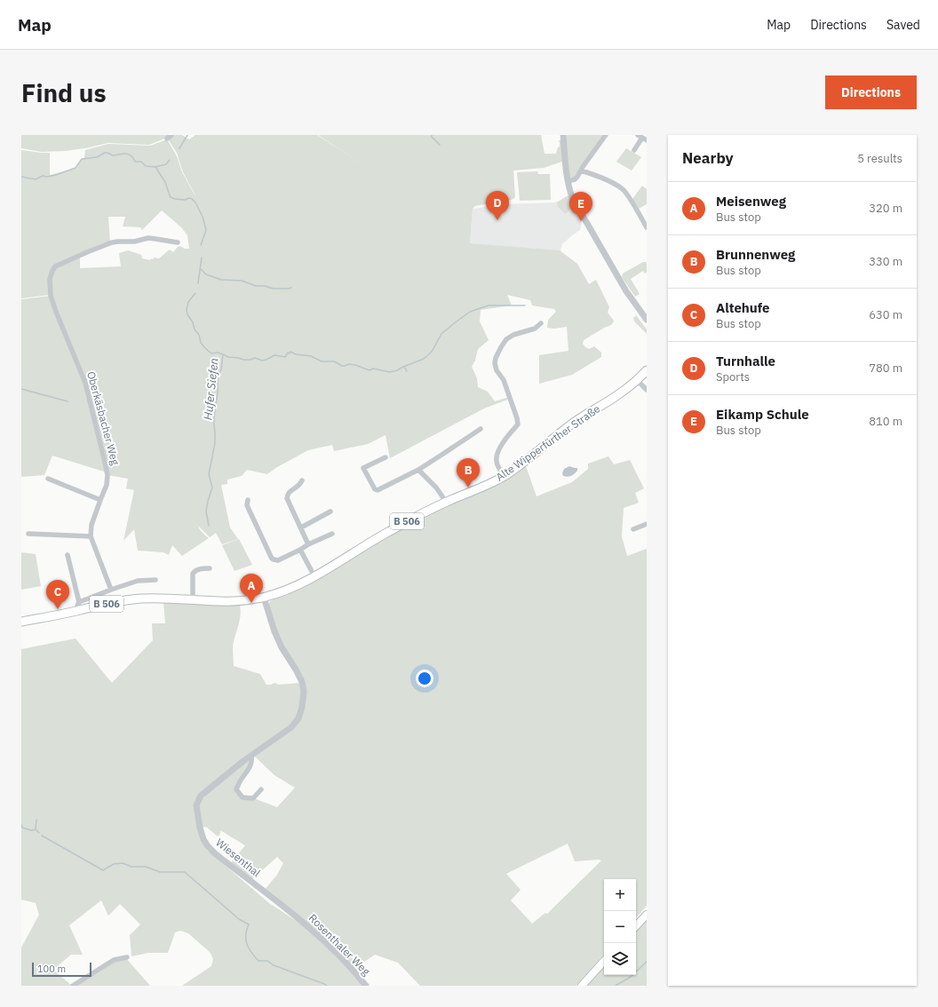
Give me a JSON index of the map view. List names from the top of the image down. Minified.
{"streets":{"main road":["Alte Wipperfürther Straße","B 506"],"street":["Oberkäsbacher Weg","Wiesenthal","Rosenthaler Weg"]},"crossings":[["Alte Wipperfürther Straße","Wiesenthal"],["Wiesenthal","Rosenthaler Weg"]],"water":["Hufer Siefen"],"scale_bar":"100 m","page":{"header":"Map","nav":["Map","Directions","Saved"],"buttons":"Directions","title":"Find us","heading":["Nearby","5 results"],"list":[{"mark":"A","name":"Meisenweg","note":"Bus stop","value":"320 m"},{"mark":"B","name":"Brunnenweg","note":"Bus stop","value":"330 m"},{"mark":"C","name":"Altehufe","note":"Bus stop","value":"630 m"},{"mark":"D","name":"Turnhalle","note":"Sports","value":"780 m"},{"mark":"E","name":"Eikamp Schule","note":"Bus stop","value":"810 m"}],"pins":["D","E","B","A","C"],"map_buttons":["+","−"],"scale":"100 m"}}
